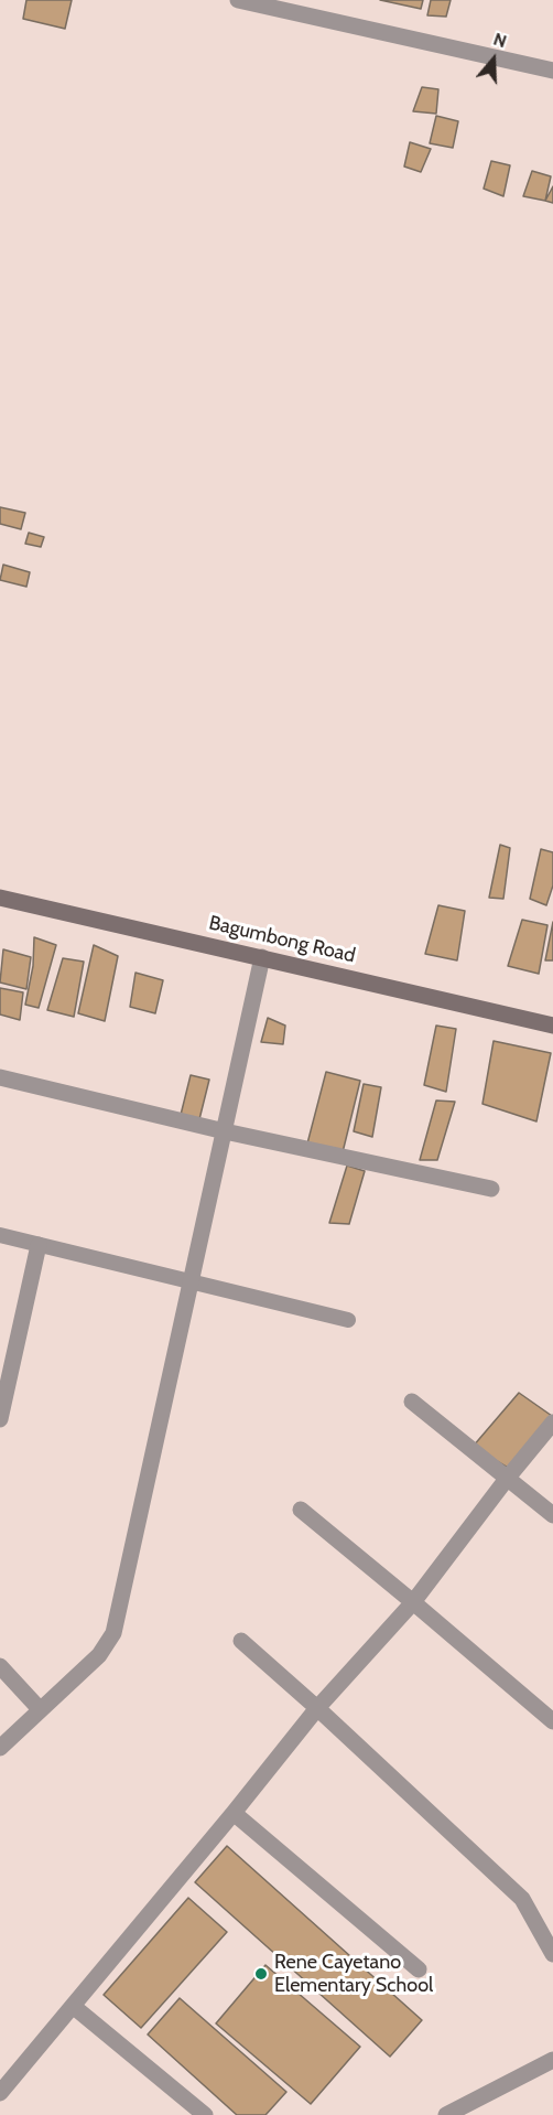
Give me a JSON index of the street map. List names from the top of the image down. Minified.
{"streets":{"street":["Bagumbong Road"]},"places":["Rene Cayetano Elementary School"],"north":"top"}
